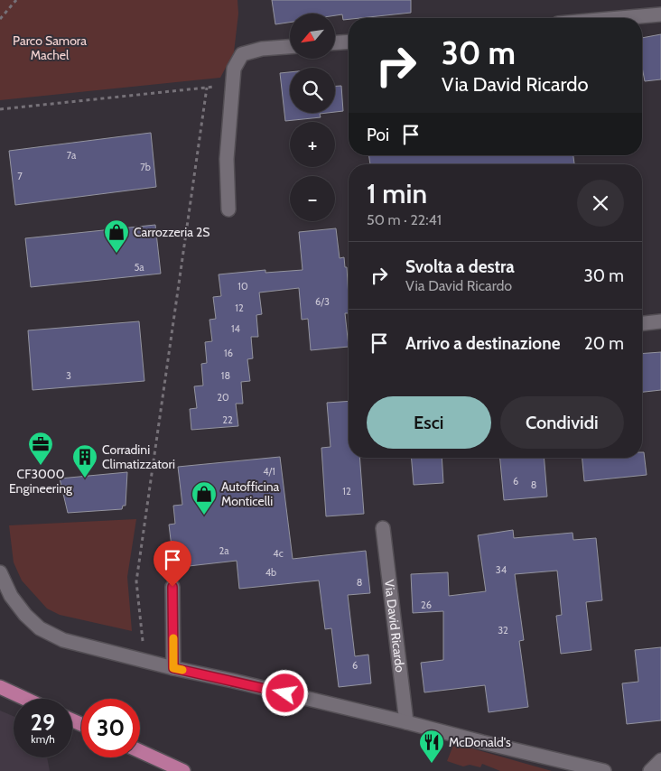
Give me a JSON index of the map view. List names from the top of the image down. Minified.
{"streets":{"street":["Via David Ricardo"]},"parks":["Parco Samora Machel"],"places":{"shop":["Carrozzeria 2S","Autofficina Monticelli"],"office":["CF3000 Engineering"],"building":["Corradini Climatizzatori"],"restaurant":["McDonald's"]},"house_numbers":["7a","7b","7","5a","10","6/3","12","14","16","3","18","20","22","4/1","6","8","12","2a","4c","34","4b","8","26","32","6"],"north":"bottom left","page":{"map_buttons":["+","−"],"turn":["30 m","Via David Ricardo"],"then":"Poi","heading":["1 min","50 m · 22:41"],"list":[{"name":"Svolta a destra","note":"Via David Ricardo","value":"30 m"},{"name":"Arrivo a destinazione","value":"20 m"}],"buttons":["Esci","Condividi"],"speed":"29 km/h","limit":"30"}}
